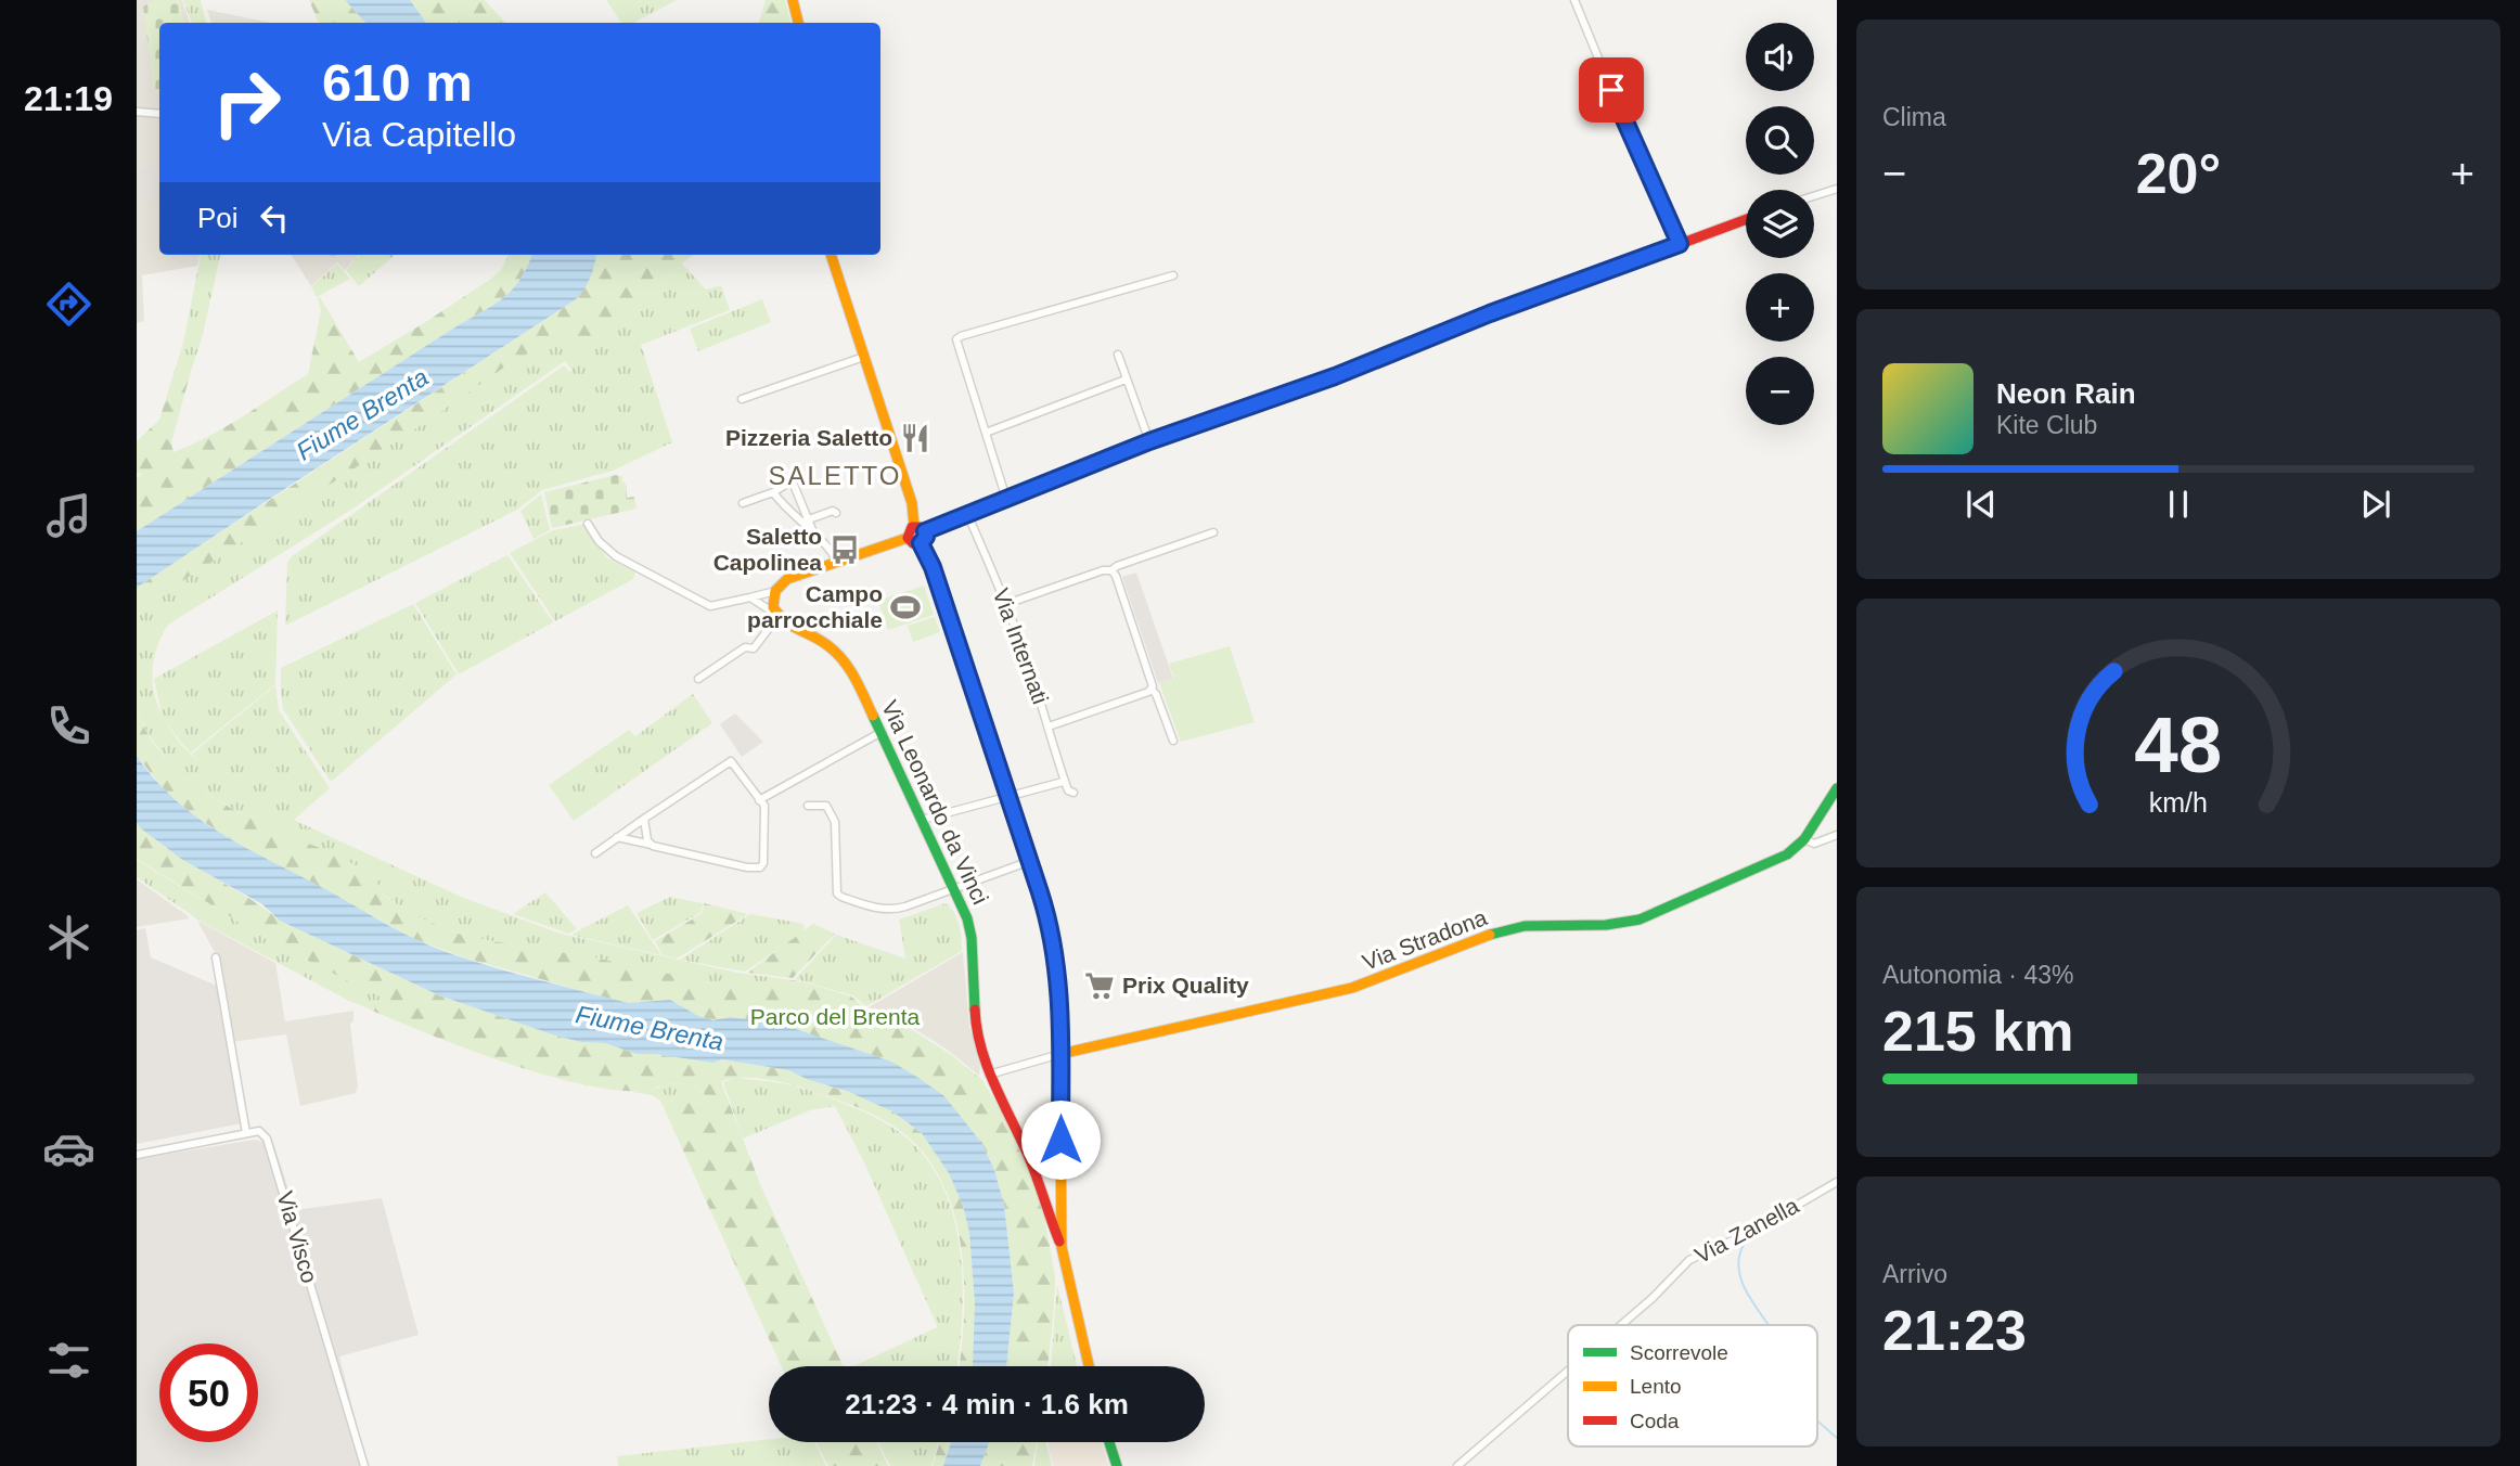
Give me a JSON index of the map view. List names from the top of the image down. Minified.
{"streets":{"street":["Via Internati","Via Leonardo da Vinci","Via Stradona","Via Zanella","Via Visco"]},"crossings":[["Via Leonardo da Vinci","Via Stradona"]],"districts":["SALETTO"],"water":["Fiume Brenta"],"parks":["Parco del Brenta"],"places":{"restaurant":["Pizzeria Saletto"],"bus stop":["Saletto Capolinea"],"sports":["Campo parrocchiale"],"supermarket":["Prix Quality"]},"legend":["Scorrevole","Lento","Coda"],"page":{"tabs":"21:19","tile":["Clima",["Autonomia · 43%","215 km"],["Arrivo","21:23"]],"map_buttons":["+","−"],"turn":["610 m","Via Capitello"],"heat":["−","20°","+"],"then":"Poi","song":["Neon Rain","Kite Club"],"limit":"50","trip":"21:23 · 4 min · 1.6 km","gauge":["48","km/h"]}}
